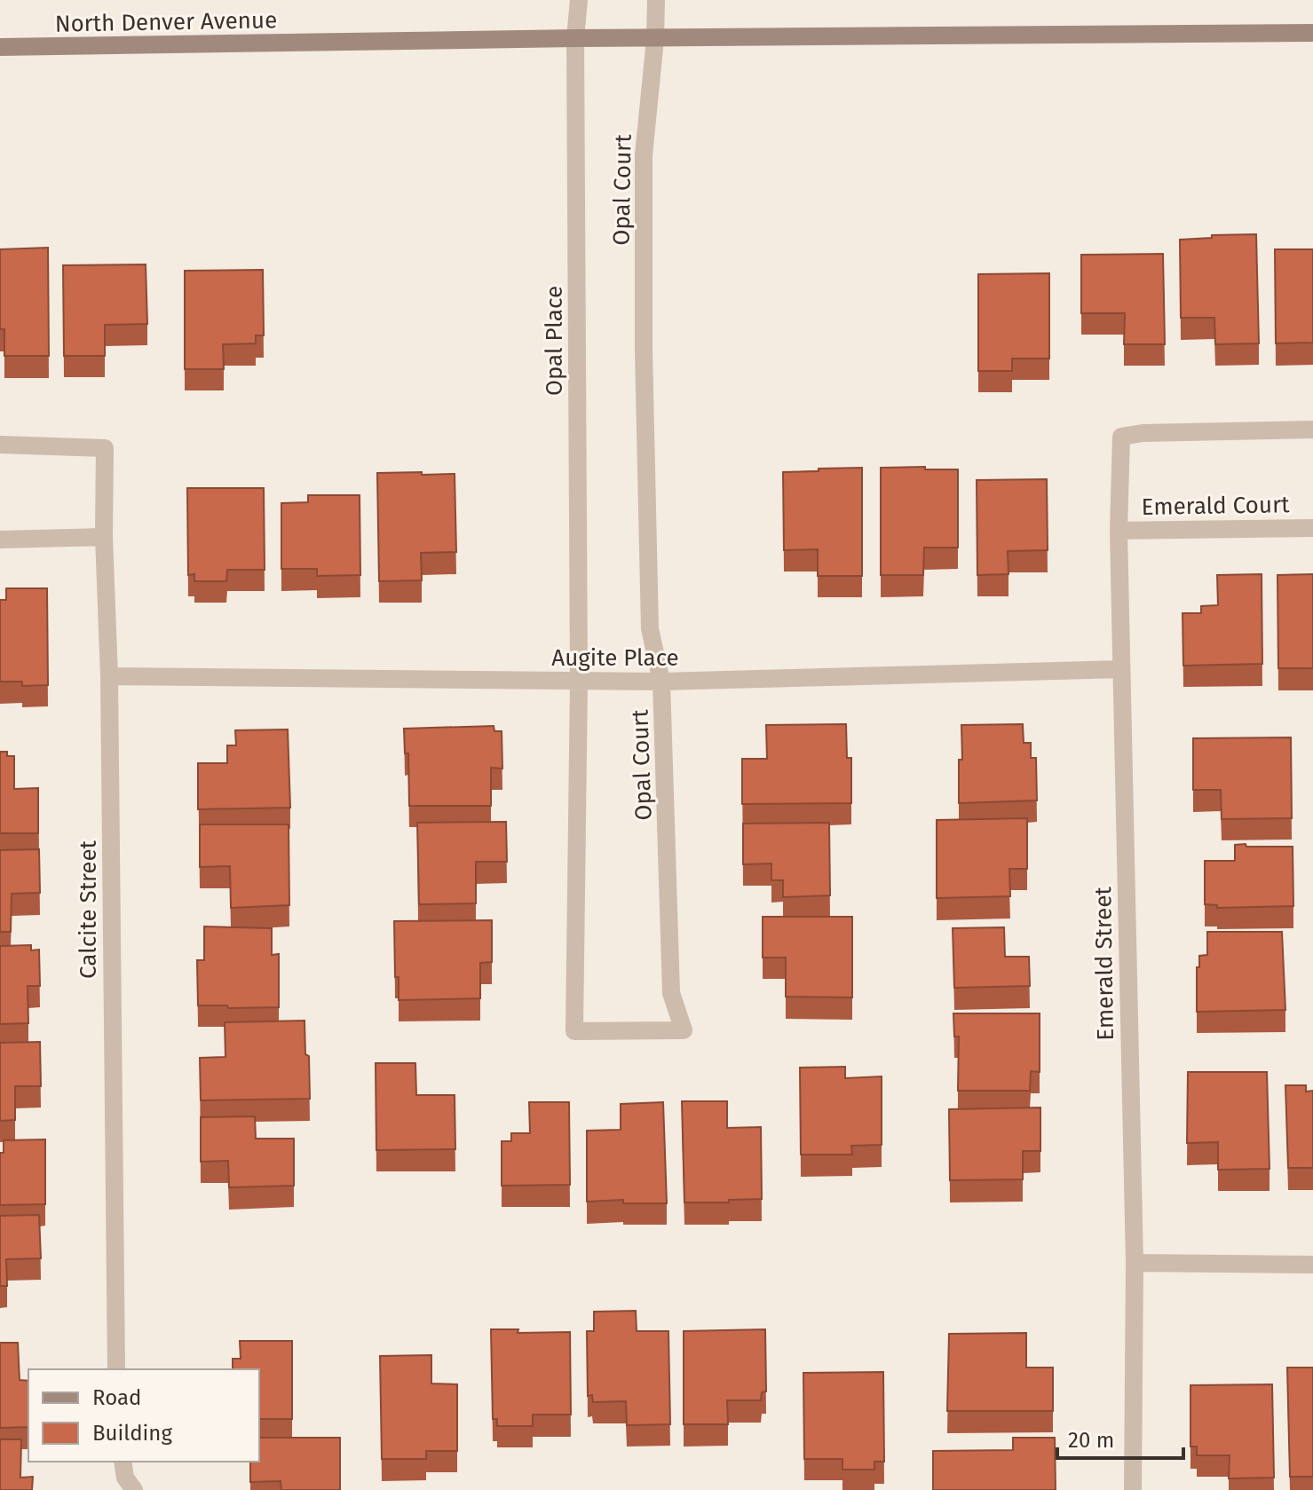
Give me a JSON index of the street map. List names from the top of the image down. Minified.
{"streets":{"main road":["North Denver Avenue"],"street":["Opal Court","Opal Place","Emerald Court","Augite Place","Calcite Street","Emerald Street"]},"crossings":[["North Denver Avenue","Opal Court"],["North Denver Avenue","Opal Place"],["Opal Court","Opal Place"],["Opal Court","Augite Place"],["Opal Place","Augite Place"],["Emerald Court","Emerald Street"],["Augite Place","Calcite Street"],["Augite Place","Emerald Street"]],"legend":["Road","Building"],"scale_bar":"20 m"}
